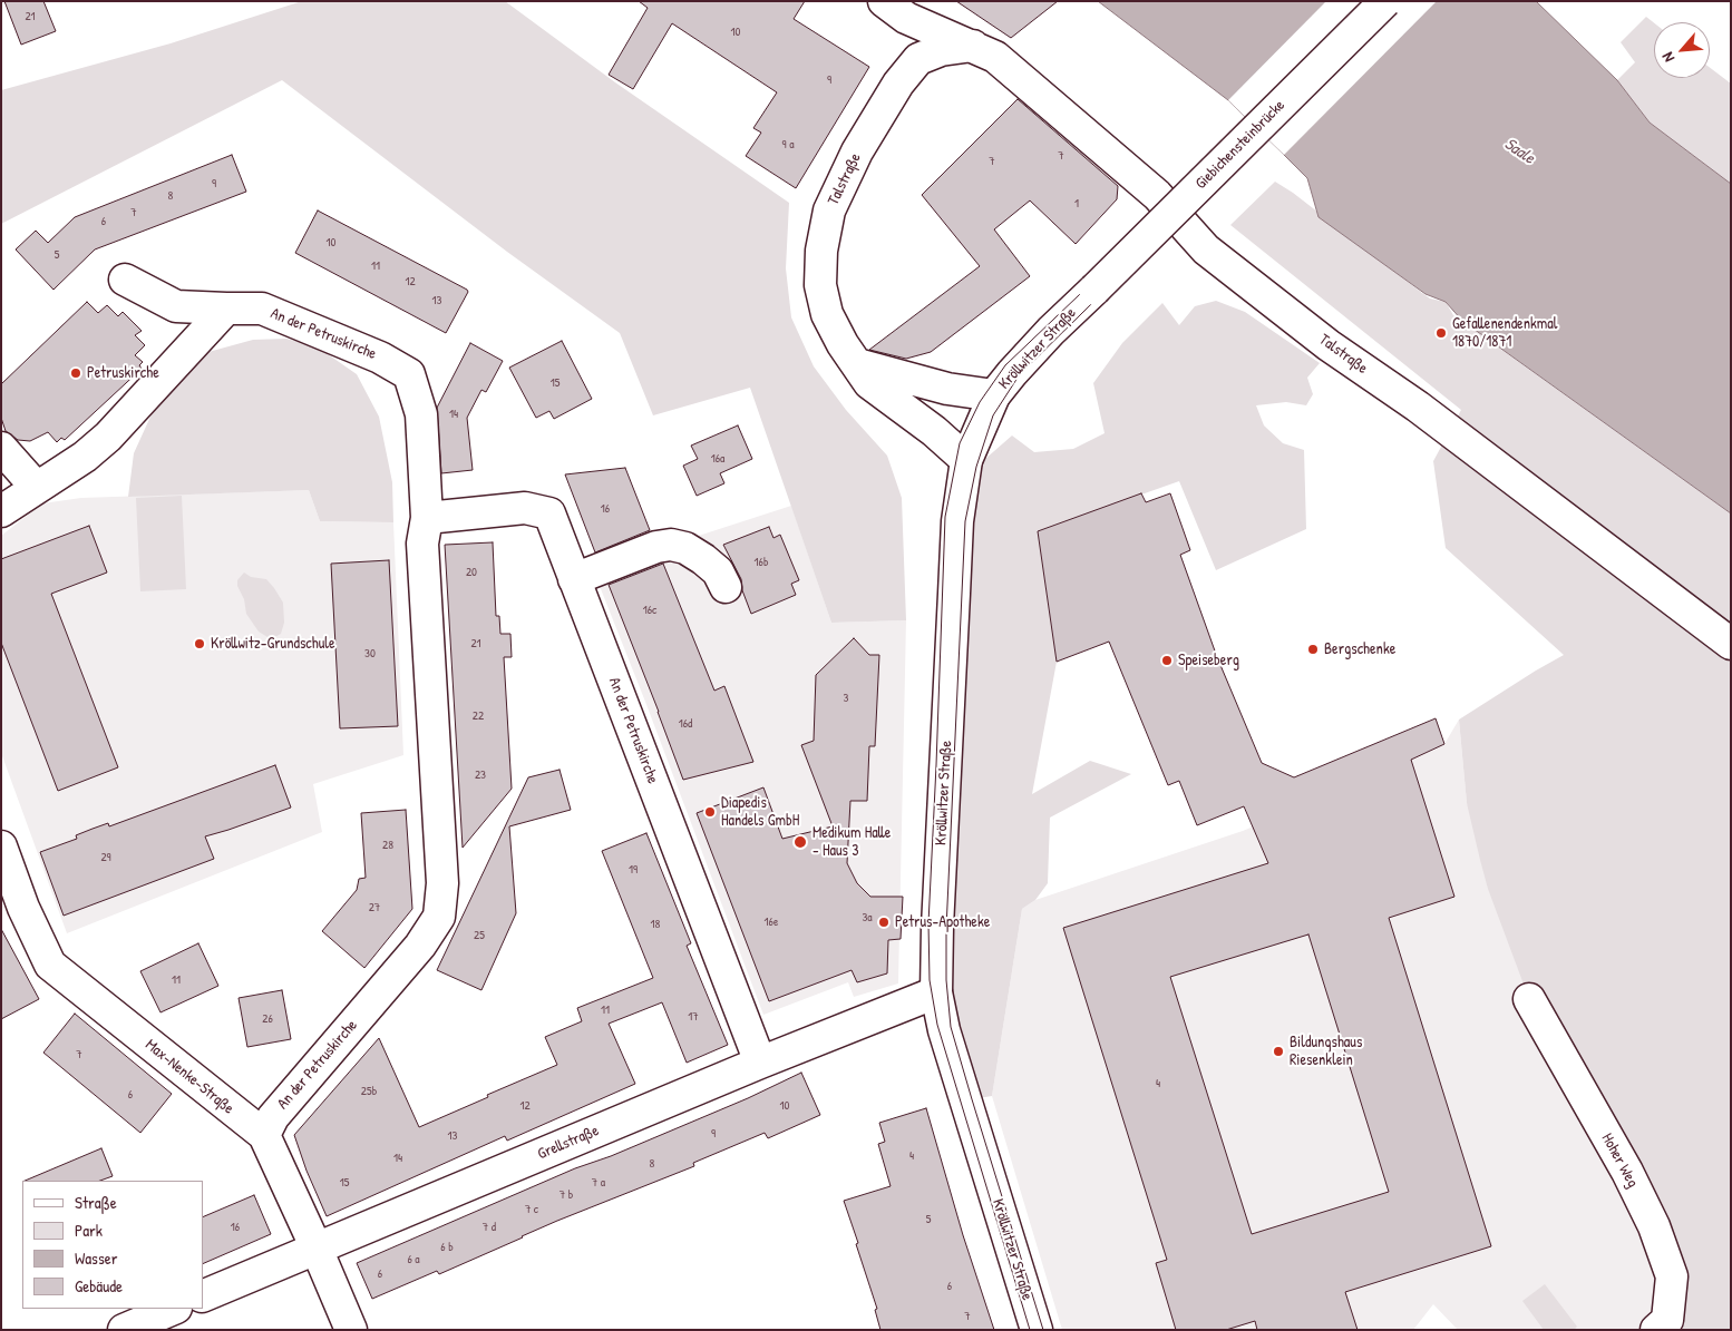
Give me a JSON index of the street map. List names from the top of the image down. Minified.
{"streets":{"street":["Giebichensteinbrücke","Talstraße","An der Petruskirche","Kröllwitzer Straße","Max-Nenke-Straße","Grellstraße","Hoher Weg"]},"crossings":[["Giebichensteinbrücke","Kröllwitzer Straße"],["Talstraße","Kröllwitzer Straße"],["An der Petruskirche","Max-Nenke-Straße"],["An der Petruskirche","Grellstraße"],["Kröllwitzer Straße","Grellstraße"],["Max-Nenke-Straße","Grellstraße"]],"water":["Saale"],"places":["Gefallenendenkmal 1870/1871","Petruskirche","Kröllwitz-Grundschule","Bergschenke","Speiseberg","Diapedis Handels GmbH","Medikum Halle - Haus 3","Petrus-Apotheke","Bildungshaus Riesenklein"],"house_numbers":["21","10","9","9 a","7","7","9","8","1","7","6","10","5","11","12","13","15","14","16a","16","16b","20","16c","21","30","3","22","16d","23","28","29","19","27","3a","16e","18","25","11","11","17","26","7","4","25b","6","12","10","9","13","4","14","8","15","7 a","7 b","7 c","5","16","7 d","6 b","6 a","6","6","7"],"legend":["Straße","Park","Wasser","Gebäude"],"north":"bottom left"}
